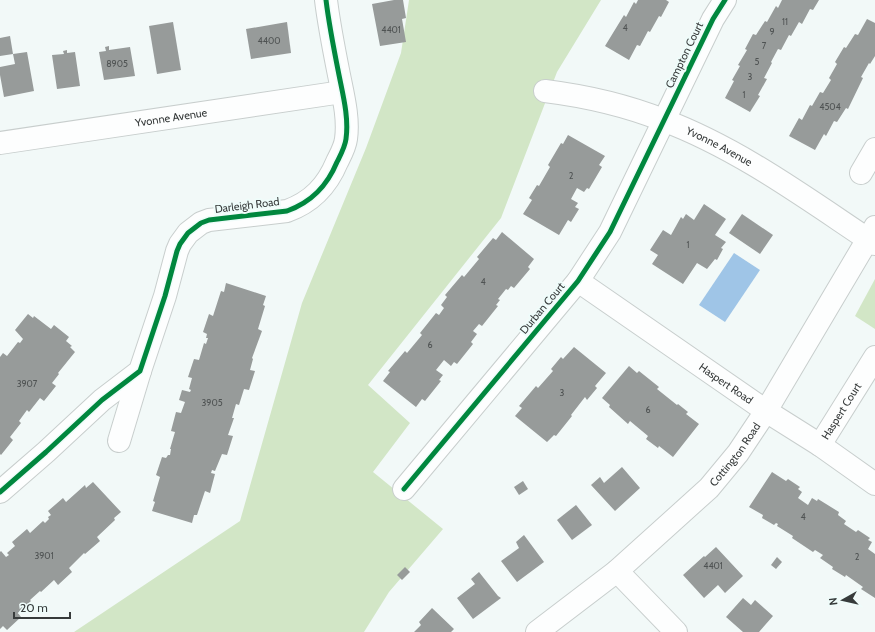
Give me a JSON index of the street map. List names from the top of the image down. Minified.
{"streets":{"street":["Campton Court","Yvonne Avenue","Darleigh Road","Durban Court","Haspert Road","Haspert Court","Cottington Road"]},"crossings":[["Campton Court","Yvonne Avenue"],["Campton Court","Durban Court"],["Yvonne Avenue","Darleigh Road"],["Yvonne Avenue","Durban Court"],["Yvonne Avenue","Cottington Road"],["Durban Court","Haspert Road"],["Haspert Road","Haspert Court"],["Haspert Road","Cottington Road"]],"house_numbers":["11","4","4401","9","4400","7","5","8905","3","1","4504","2","1","4","6","3907","3","3905","6","4","3901","2","4401"],"scale_bar":"20 m","north":"left"}
